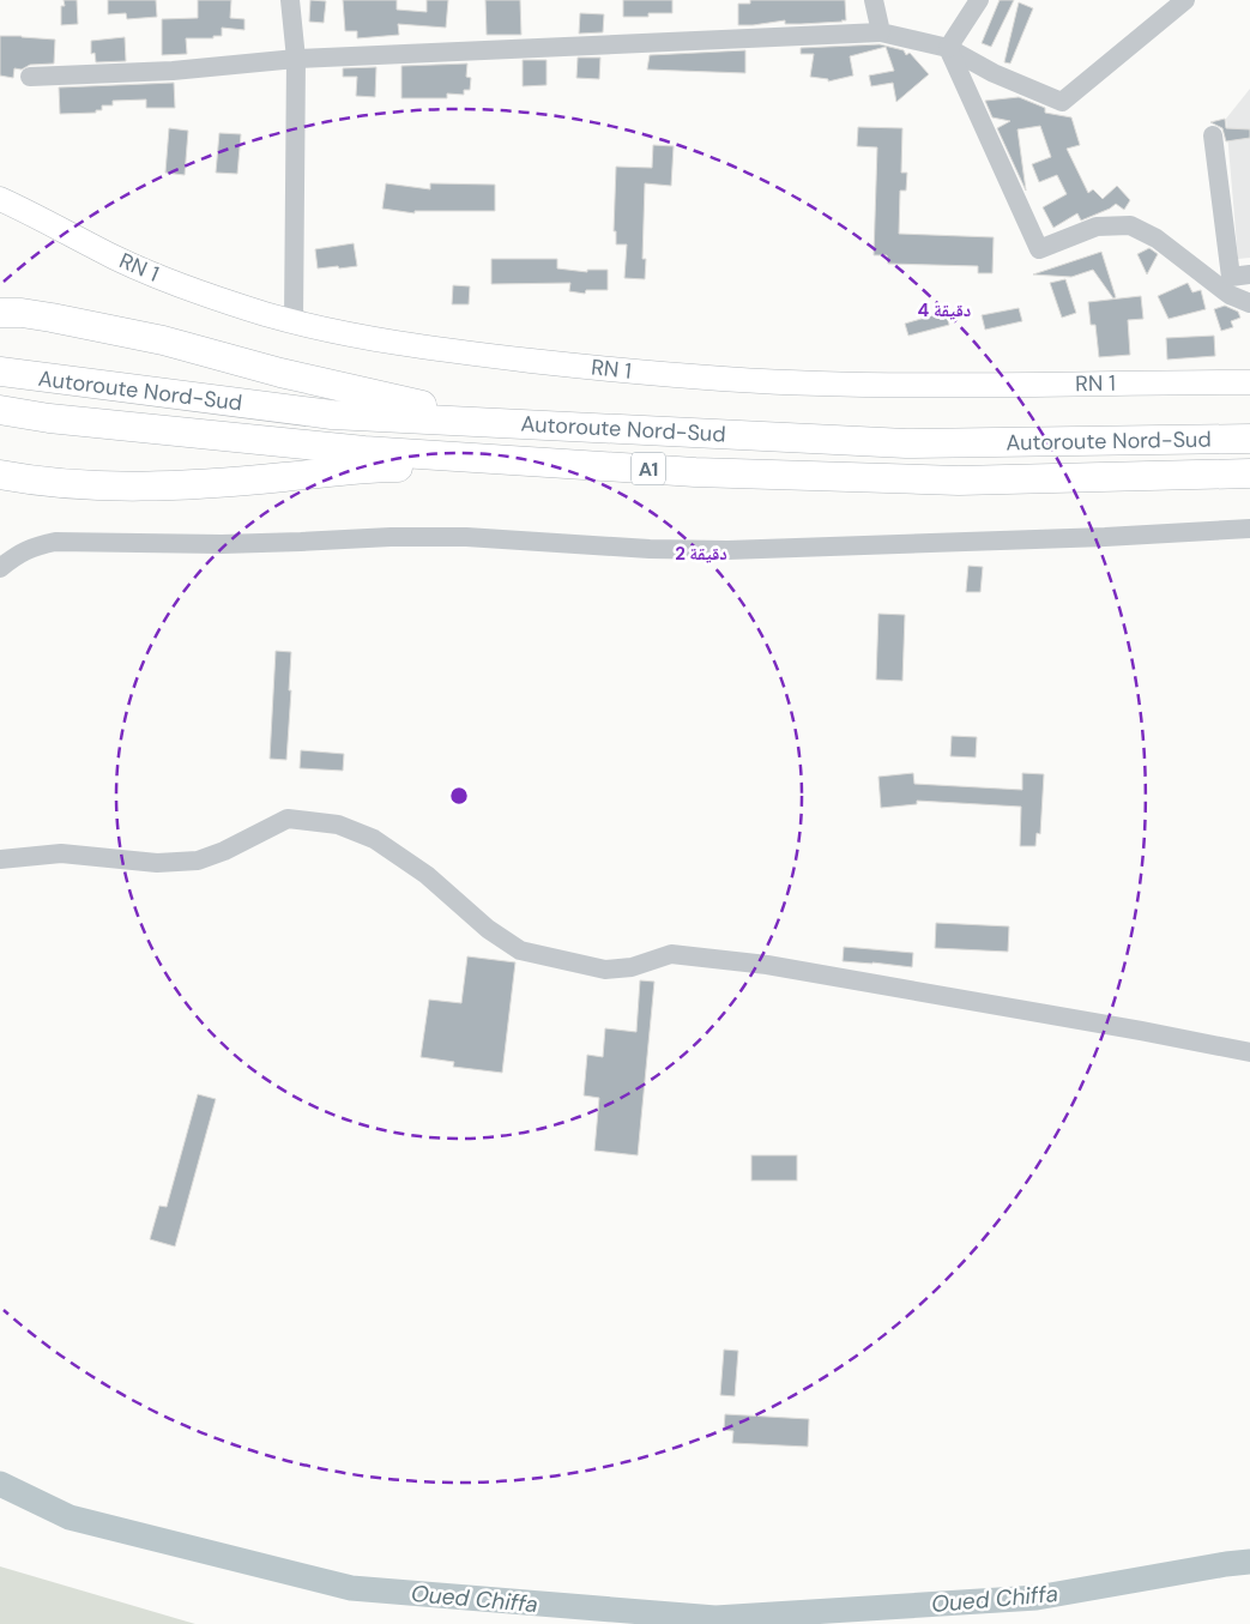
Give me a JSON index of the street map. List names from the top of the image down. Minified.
{"streets":{"highway":["Autoroute Nord-Sud","A1"],"main road":["RN 1"]},"water":["Oued Chiffa"],"rings":["4 دقيقة","2 دقيقة"]}
